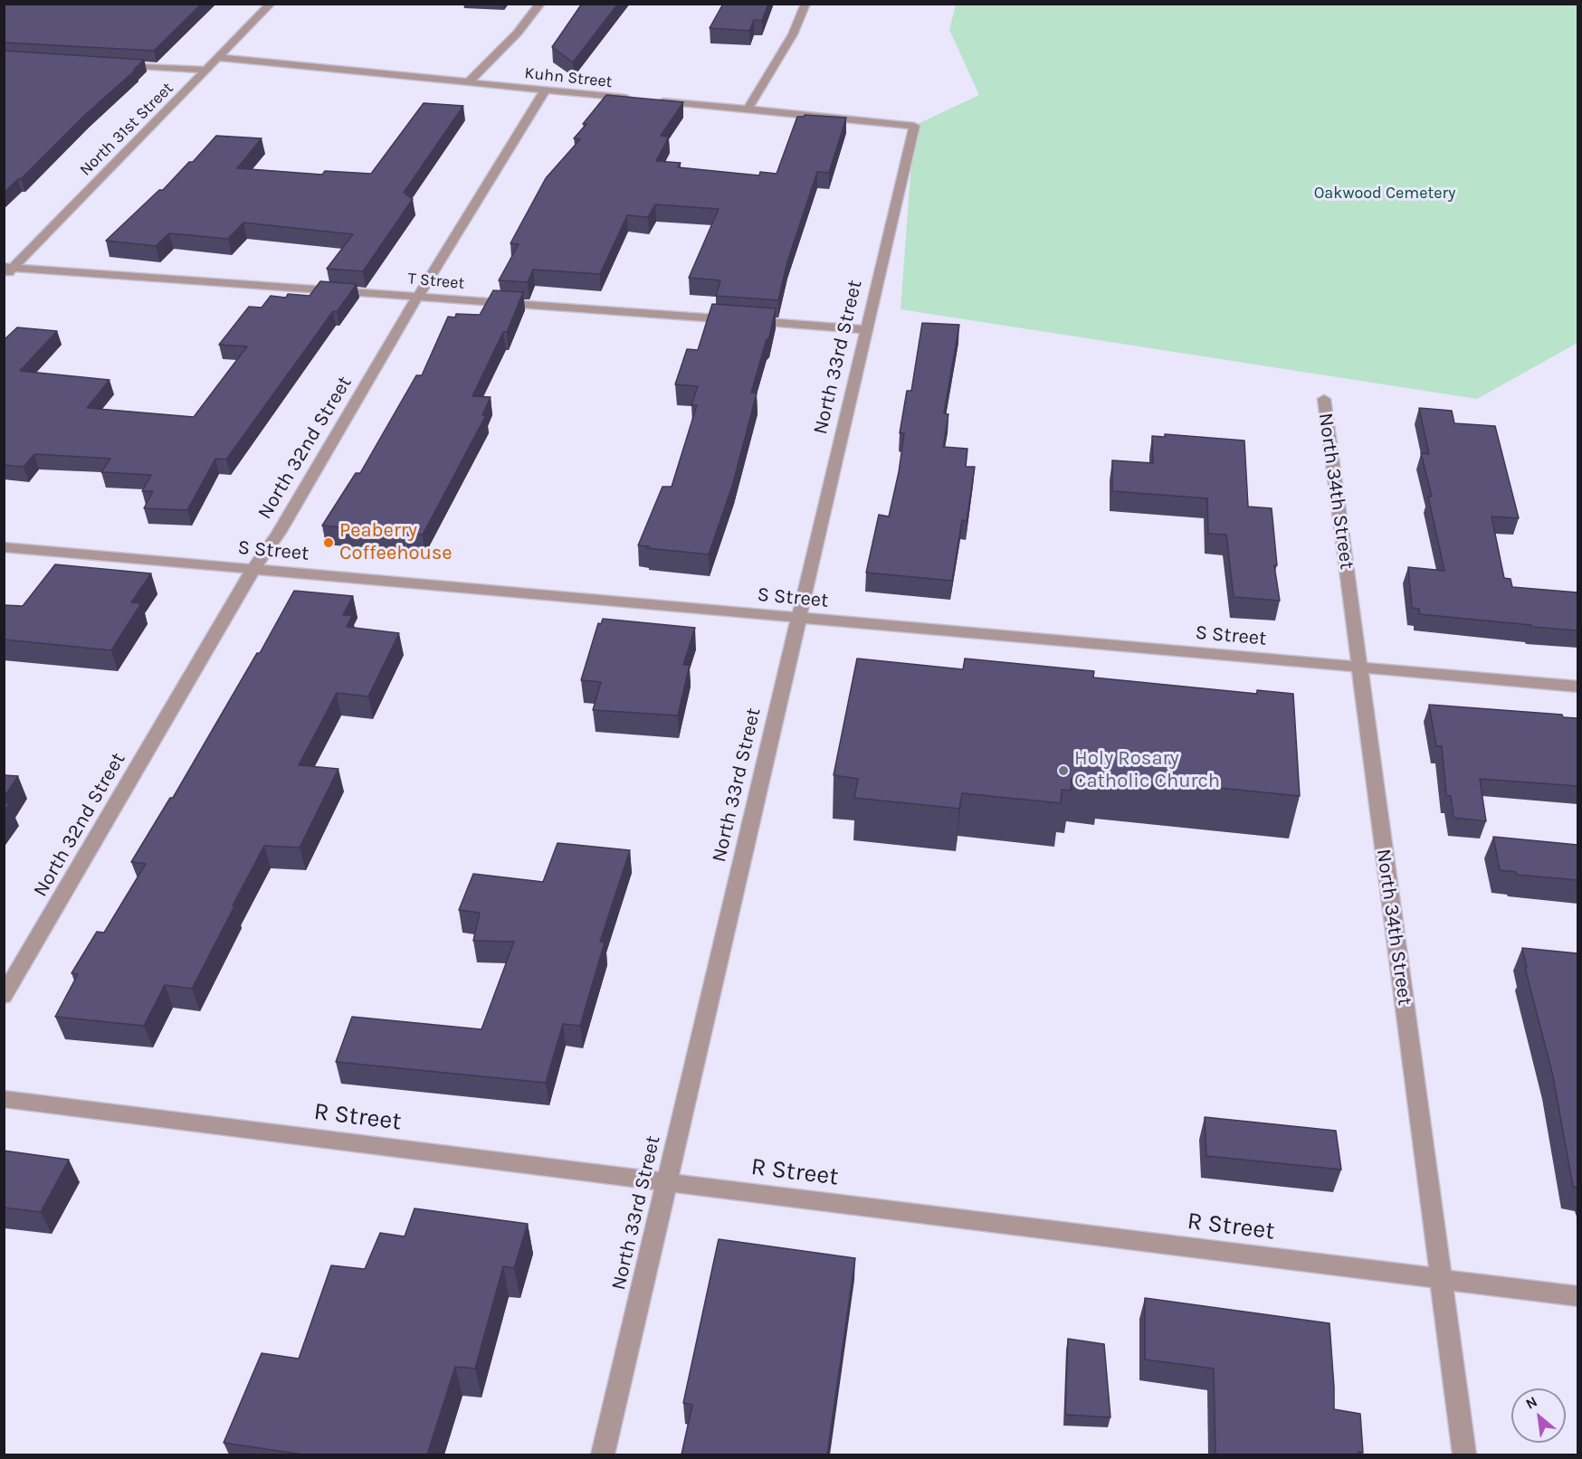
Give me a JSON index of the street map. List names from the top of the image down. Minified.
{"streets":{"street":["Kuhn Street","North 31st Street","T Street","North 33rd Street","North 32nd Street","North 34th Street","S Street","R Street"]},"crossings":[["Kuhn Street","North 31st Street"],["Kuhn Street","North 33rd Street"],["Kuhn Street","North 32nd Street"],["North 31st Street","T Street"],["T Street","North 33rd Street"],["T Street","North 32nd Street"],["North 33rd Street","S Street"],["North 33rd Street","R Street"],["North 32nd Street","S Street"],["North 34th Street","S Street"],["North 34th Street","R Street"]],"parks":["Oakwood Cemetery"],"places":["Peaberry Coffeehouse","Holy Rosary Catholic Church"],"north":"top left"}
